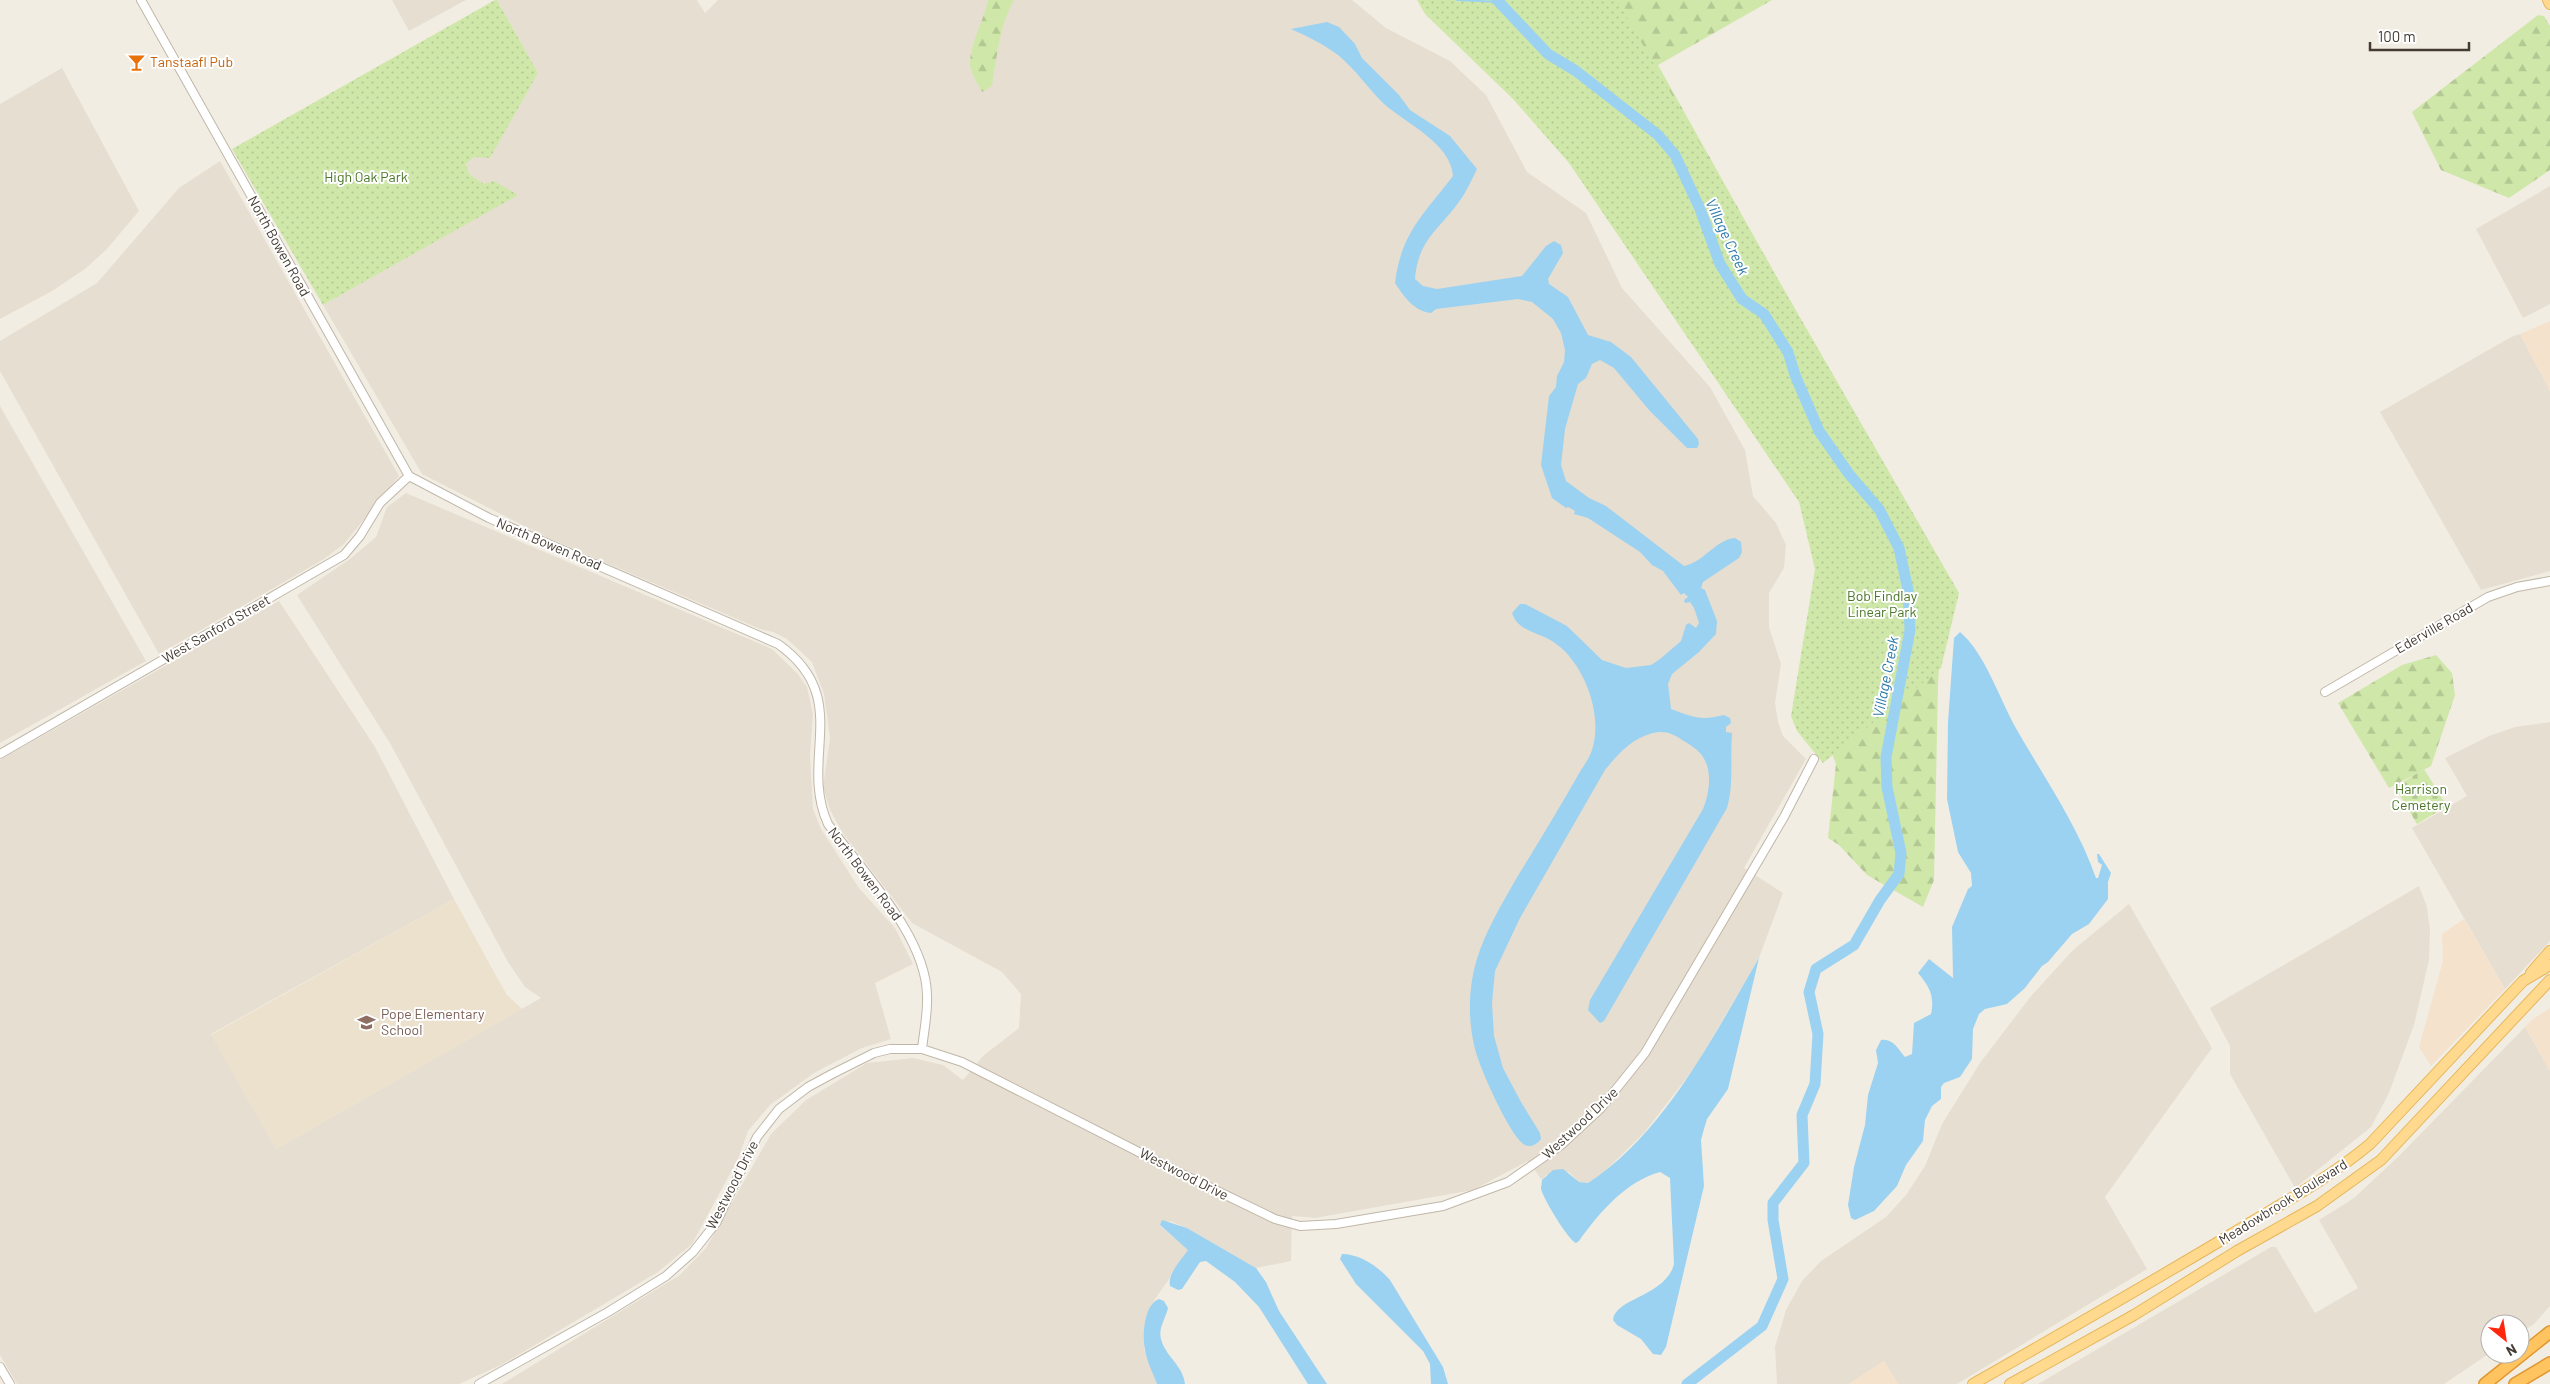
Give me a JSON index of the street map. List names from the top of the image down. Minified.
{"streets":{"main road":["Meadowbrook Boulevard"],"street":["North Bowen Road","Ederville Road","West Sanford Street","Westwood Drive"]},"crossings":[["North Bowen Road","West Sanford Street"],["North Bowen Road","Westwood Drive"]],"water":["Village Creek"],"parks":["High Oak Park","Bob Findlay Linear Park","Harrison Cemetery"],"places":{"bar":["Tanstaafl Pub"],"school or university":["Pope Elementary School"]},"scale_bar":"100 m","north":"bottom right"}
